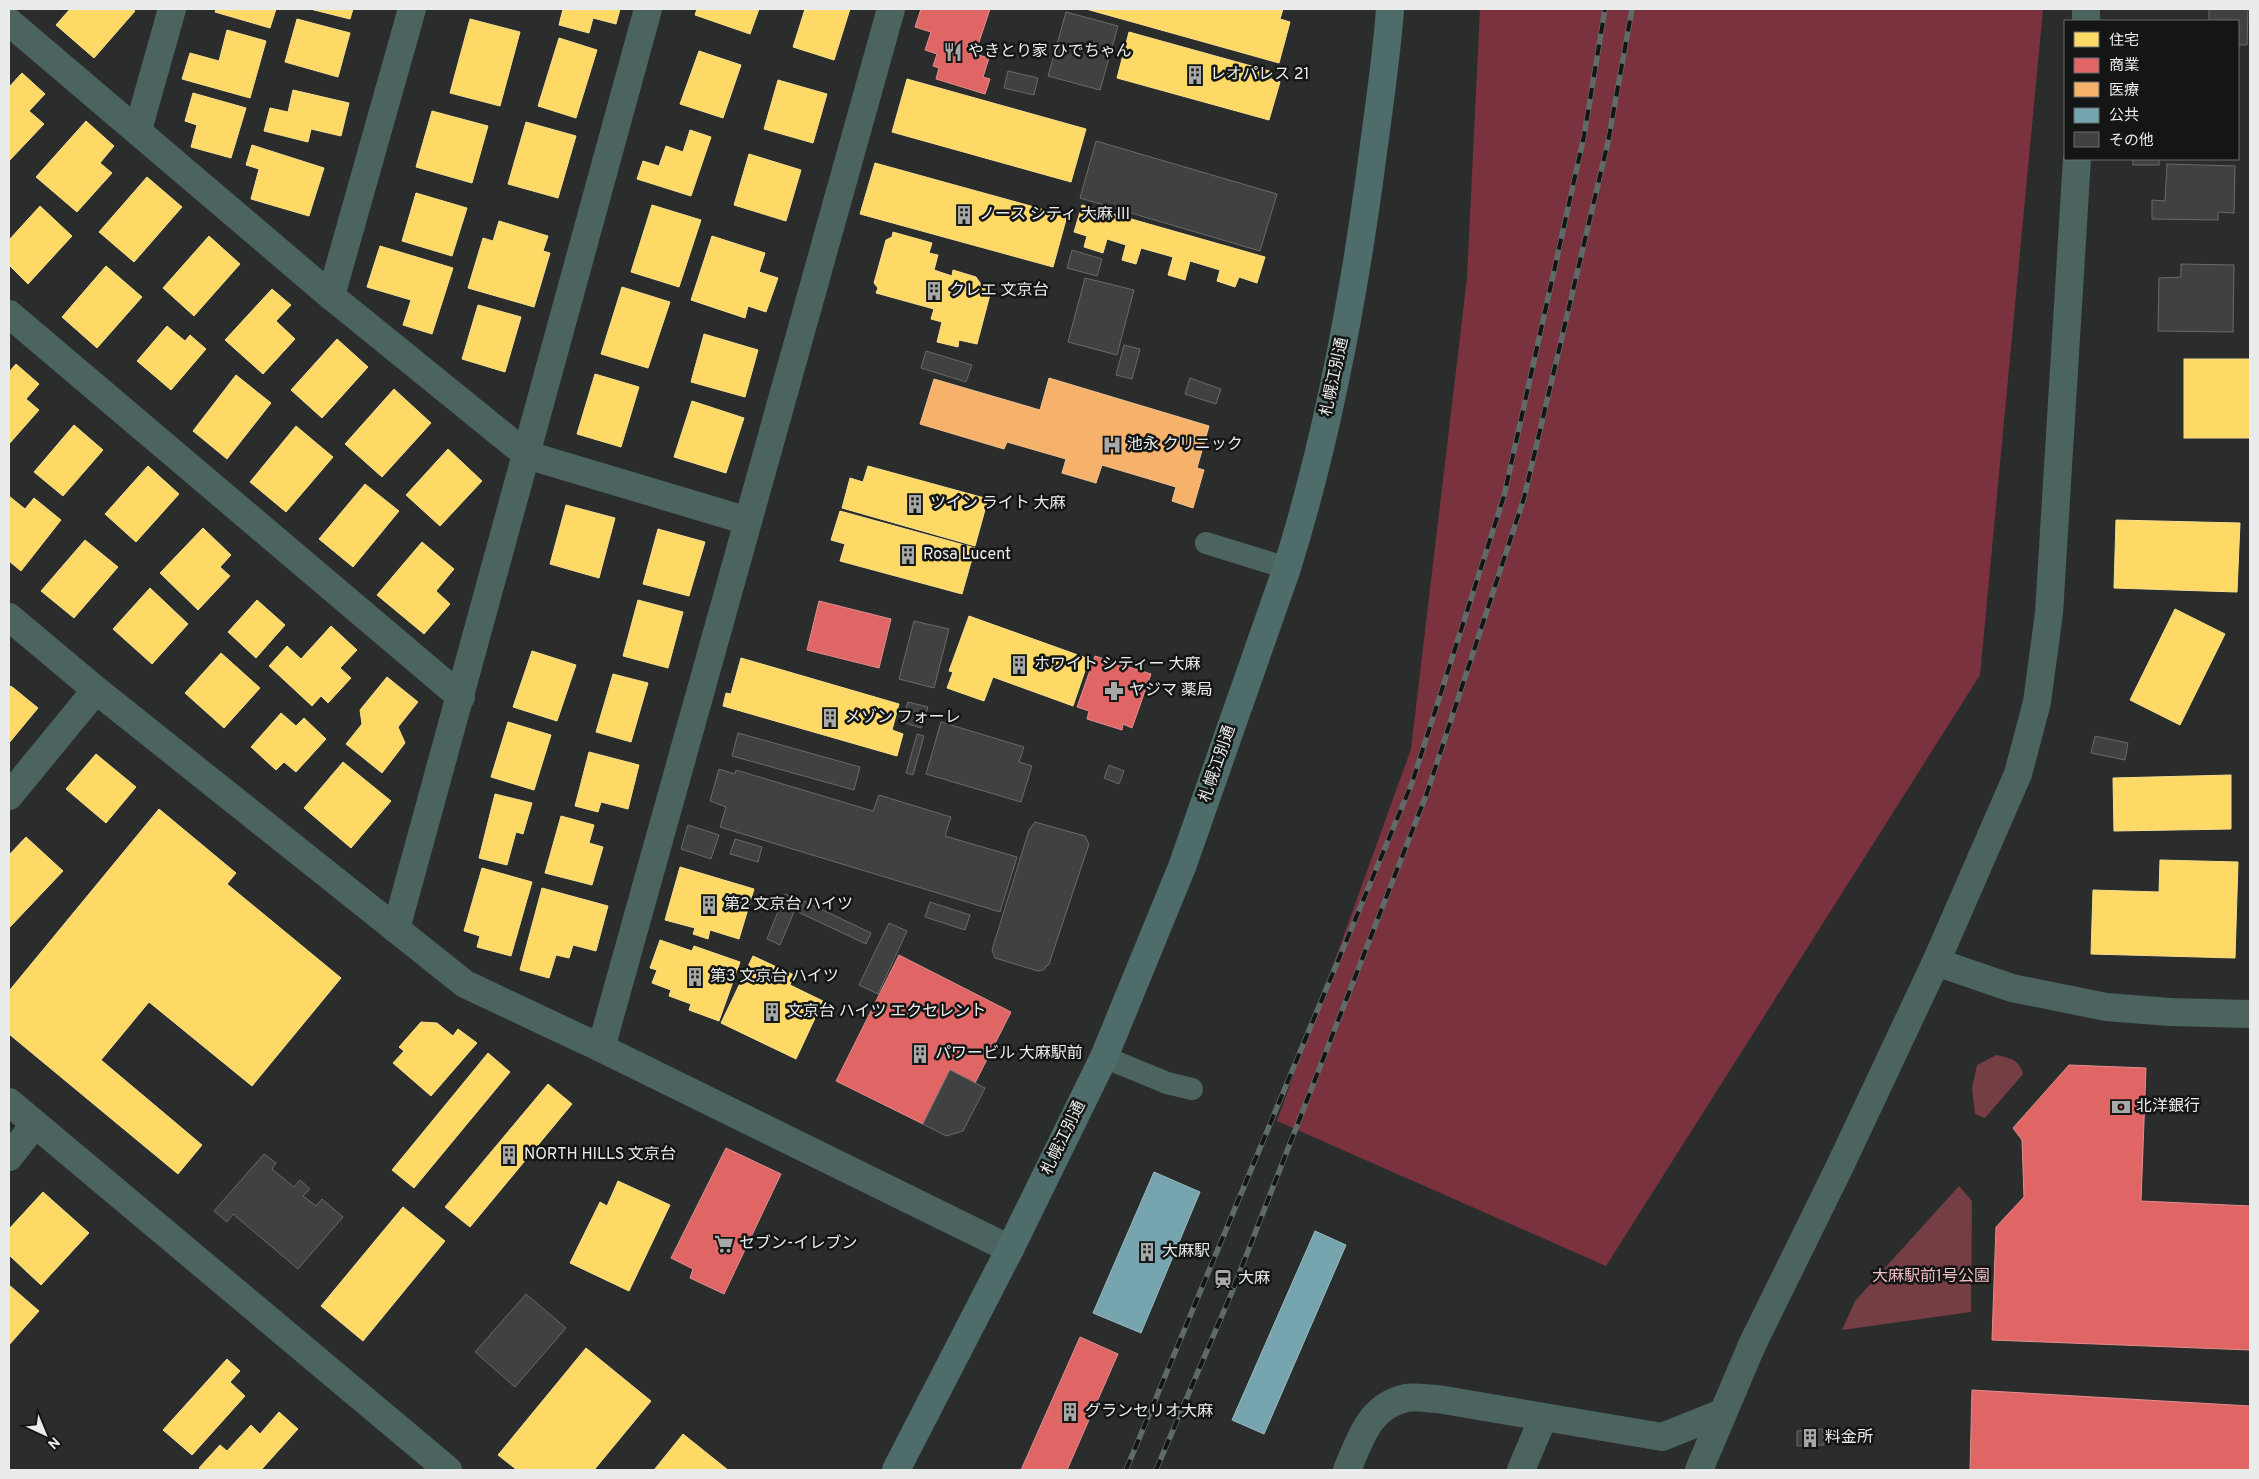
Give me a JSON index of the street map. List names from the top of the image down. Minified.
{"streets":{"highway":["札幌江別通"]},"parks":["大麻駅前1号公園"],"places":{"restaurant":["やきとり家 ひでちゃん"],"building":["レオパレス 21","ノース シティ 大麻 III","クレエ 文京台","ツイン ライト 大麻","Rosa Lucent","ホワイト シティー 大麻","メゾン フォーレ","第2 文京台 ハイツ","第3 文京台 ハイツ","文京台 ハイツ エクセレント","パワービル 大麻駅前","NORTH HILLS 文京台","大麻駅","グランセリオ大麻","料金所"],"hospital":["池永 クリニック"],"pharmacy":["ヤジマ 薬局"],"bank":["北洋銀行"],"supermarket":["セブン-イレブン"],"station":["大麻"]},"legend":["住宅","商業","医療","公共","その他"],"north":"bottom right"}
